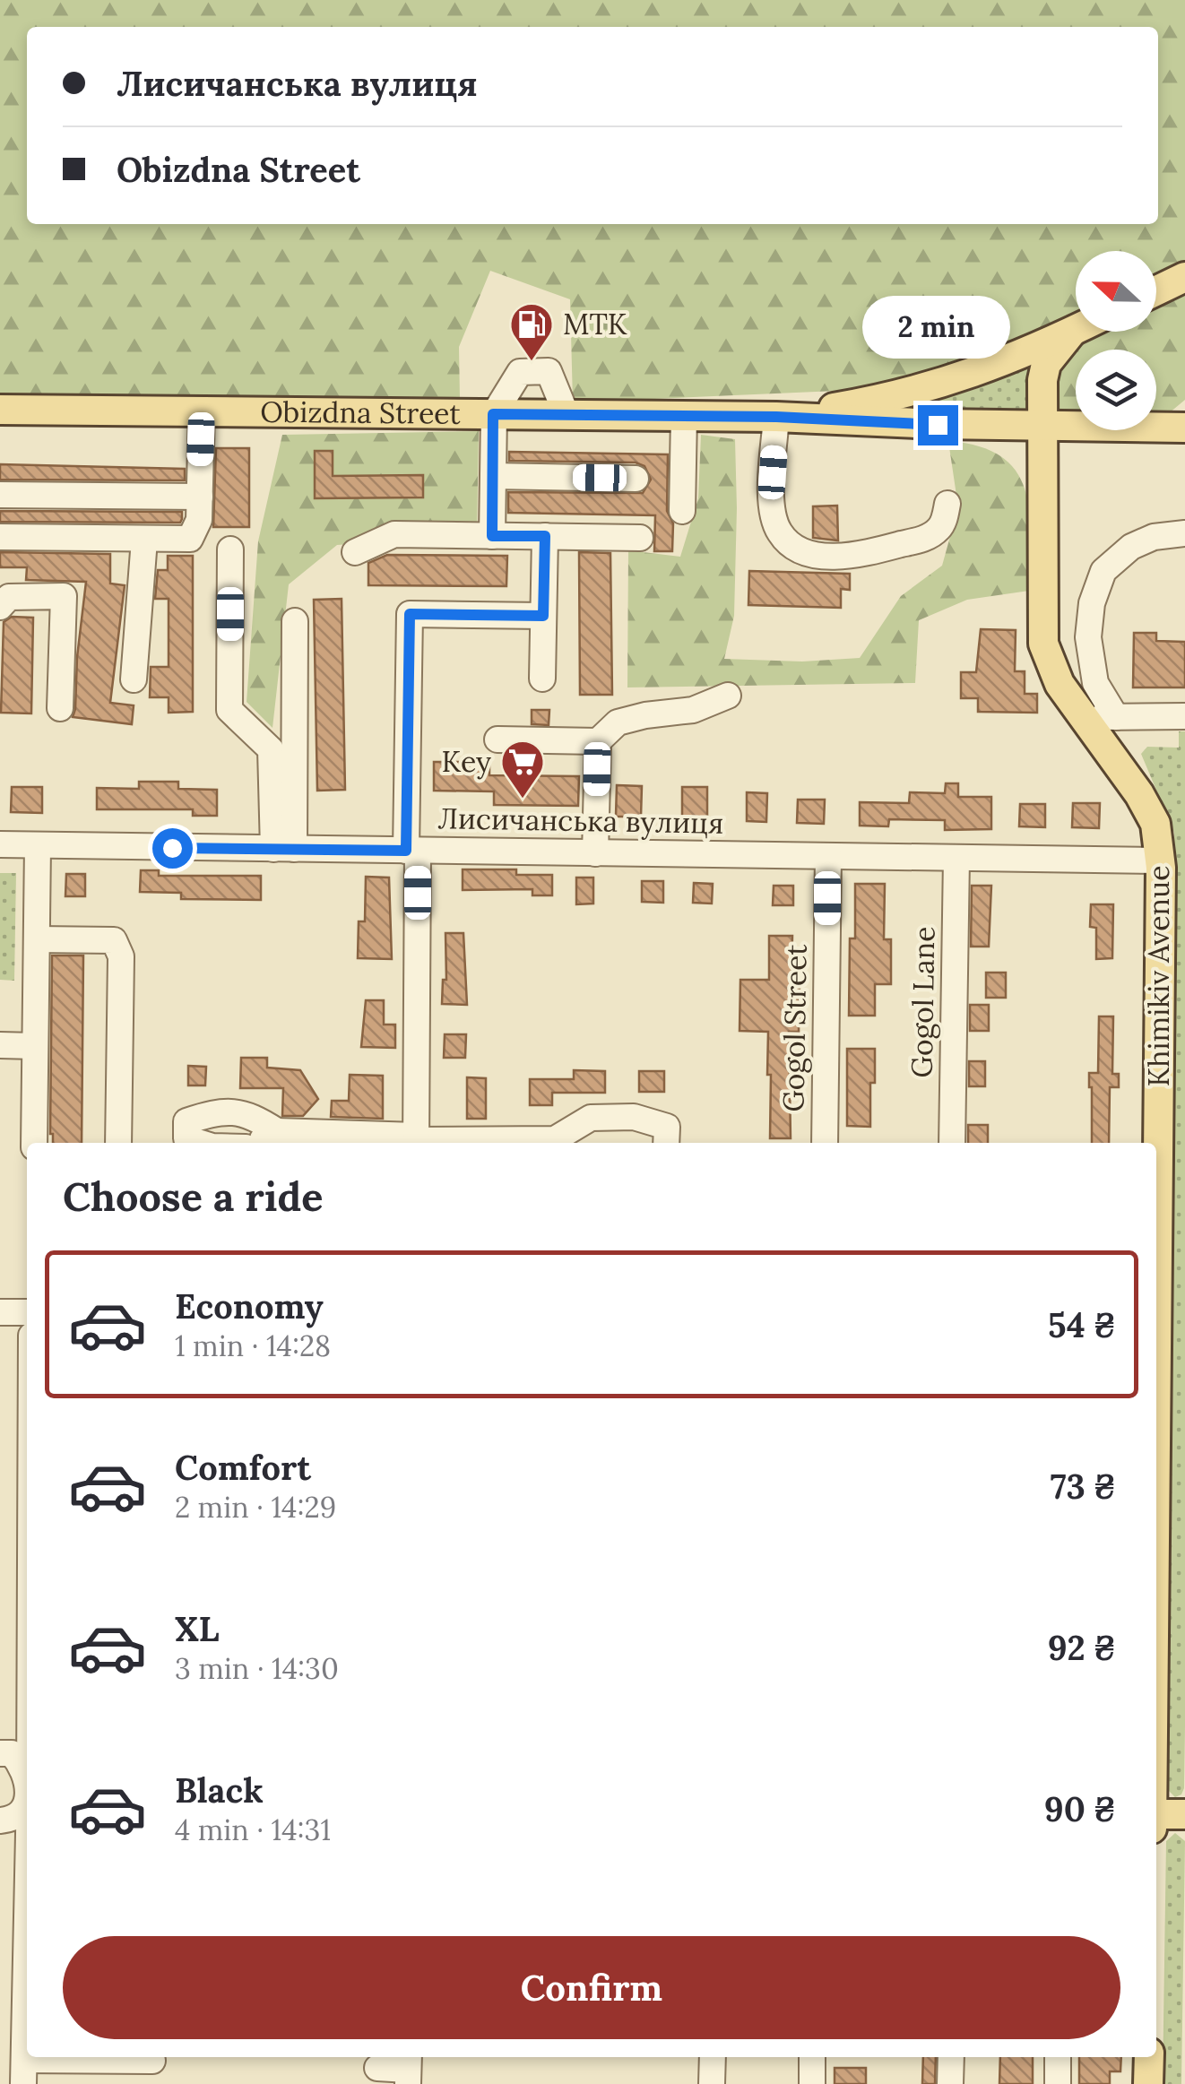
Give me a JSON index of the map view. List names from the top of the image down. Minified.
{"streets":{"main road":["Obizdna Street","Khimikiv Avenue"],"street":["Лисичанська вулиця","Gogol Lane","Gogol Street"]},"crossings":[["Obizdna Street","Khimikiv Avenue"],["Лисичанська вулиця","Khimikiv Avenue"],["Лисичанська вулиця","Gogol Lane"],["Лисичанська вулиця","Gogol Street"]],"places":{"fuel station":["MTK"],"supermarket":["Key"]},"north":"left","page":{"banner":["Лисичанська вулиця","Obizdna Street"],"bubble":"2 min","heading":"Choose a ride","list":[{"name":"Economy","note":"1 min · 14:28","value":"54 ₴"},{"name":"Comfort","note":"2 min · 14:29","value":"73 ₴"},{"name":"XL","note":"3 min · 14:30","value":"92 ₴"},{"name":"Black","note":"4 min · 14:31","value":"90 ₴"}],"buttons":"Confirm"}}
